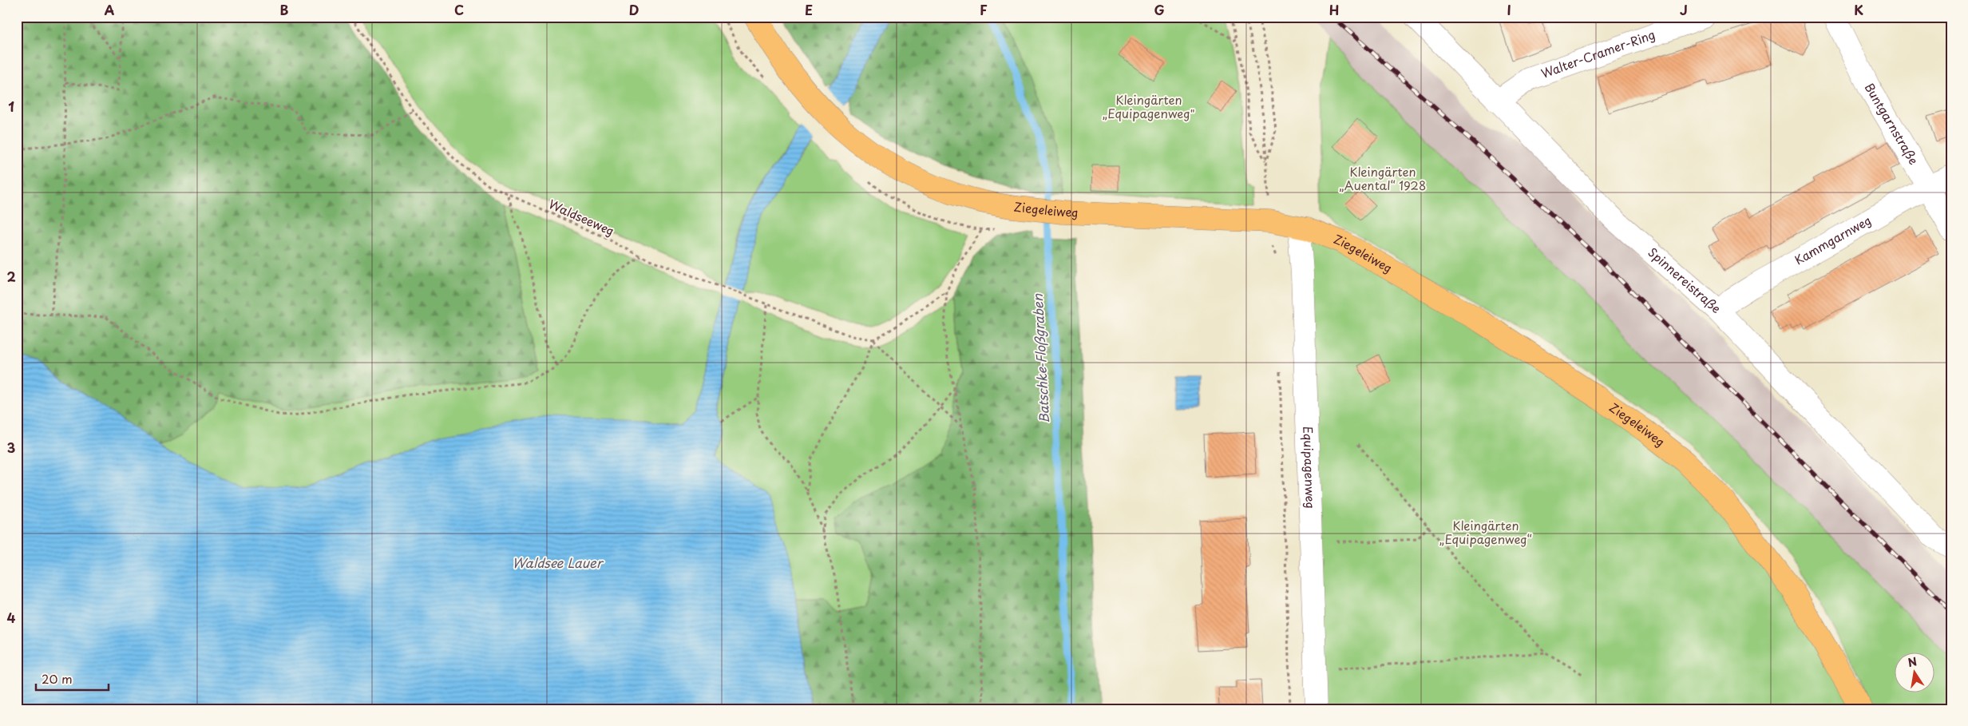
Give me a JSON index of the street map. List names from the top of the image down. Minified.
{"streets":{"main road":["Ziegeleiweg"],"street":["Walter-Cramer-Ring","Buntgarnstraße","Kammgarnweg","Spinnereistraße","Equipagenweg"],"path":["Waldseeweg"]},"crossings":[["Walter-Cramer-Ring","Spinnereistraße"],["Buntgarnstraße","Kammgarnweg"],["Ziegeleiweg","Equipagenweg"],["Kammgarnweg","Spinnereistraße"]],"water":["Batschke‐Floßgraben","Waldsee Lauer"],"parks":["Kleingärten „Equipagenweg\"","Kleingärten „Auental“ 1928","Kleingärten „Equipagenweg“"],"scale_bar":"20 m","north":"top","grid":{"columns":["A","B","C","D","E","F","G","H","I","J","K"],"rows":["1","2","3","4"]}}
